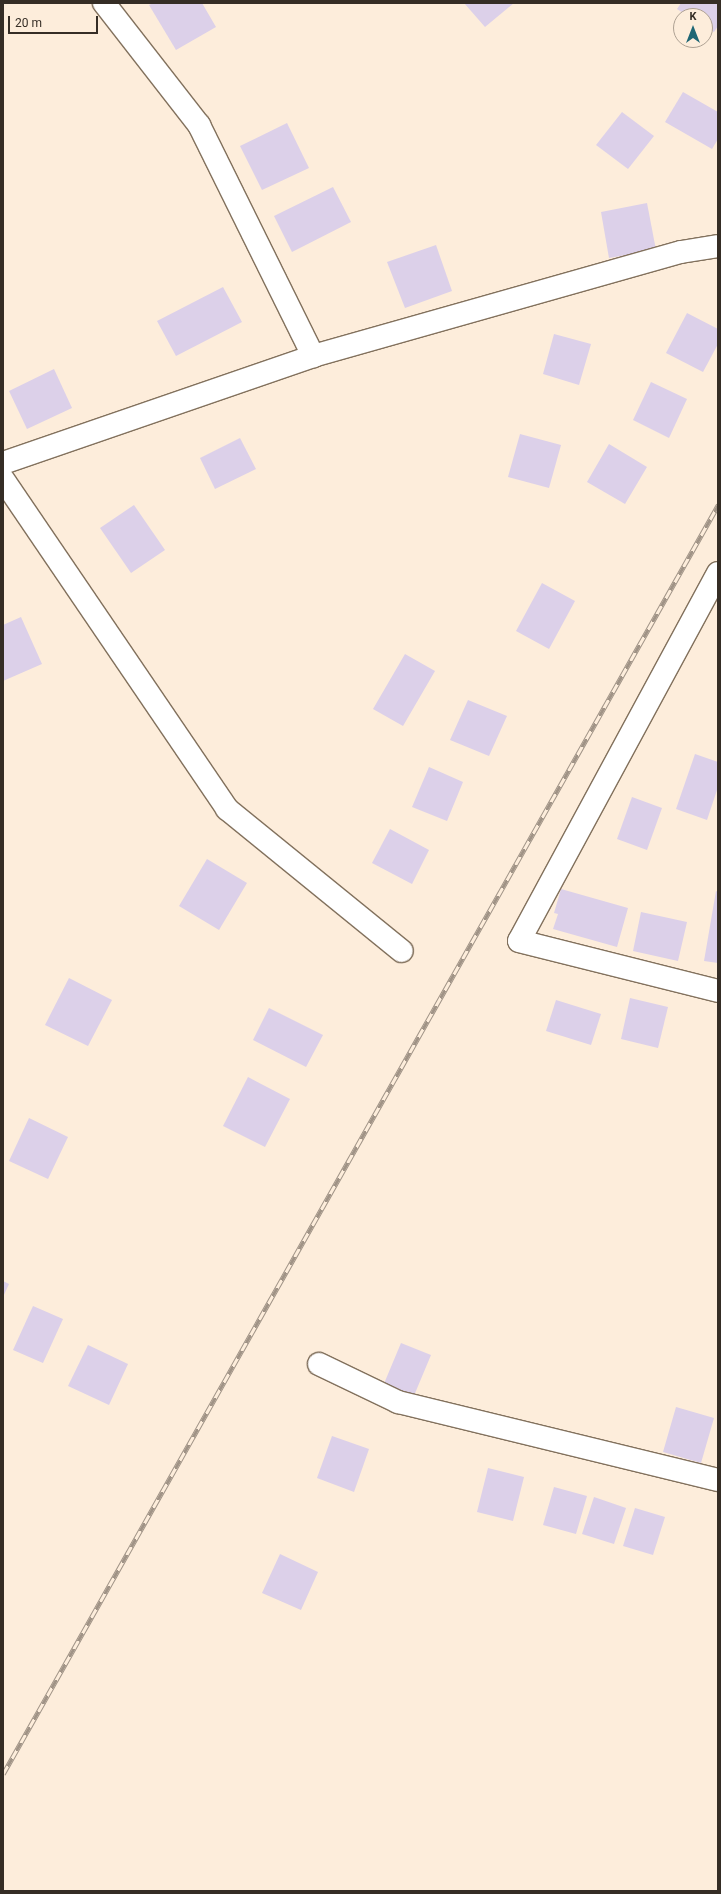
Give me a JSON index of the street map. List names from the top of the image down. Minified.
{"scale_bar":"20 m","north":"top"}
